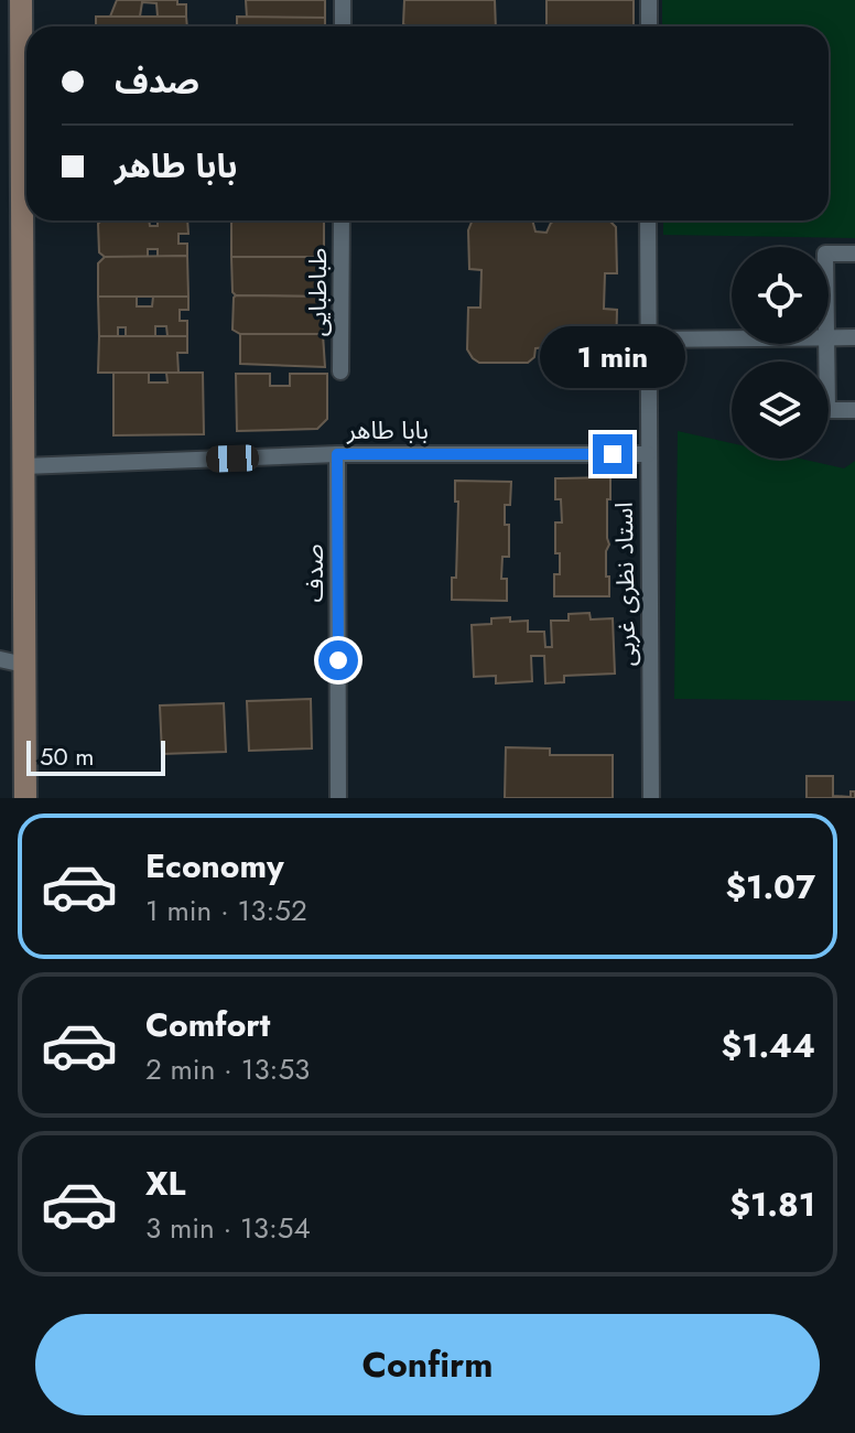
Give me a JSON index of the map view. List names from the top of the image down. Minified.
{"streets":{"street":["طباطبایی","بابا طاهر","صدف","استاد نظری غربی"]},"crossings":[["بابا طاهر","صدف"],["بابا طاهر","استاد نظری غربی"]],"scale_bar":"50 m","page":{"banner":["صدف","بابا طاهر"],"bubble":"1 min","scale":"50 m","list":[{"name":"Economy","note":"1 min · 13:52","value":"$1.07"},{"name":"Comfort","note":"2 min · 13:53","value":"$1.44"},{"name":"XL","note":"3 min · 13:54","value":"$1.81"}],"buttons":"Confirm"}}
